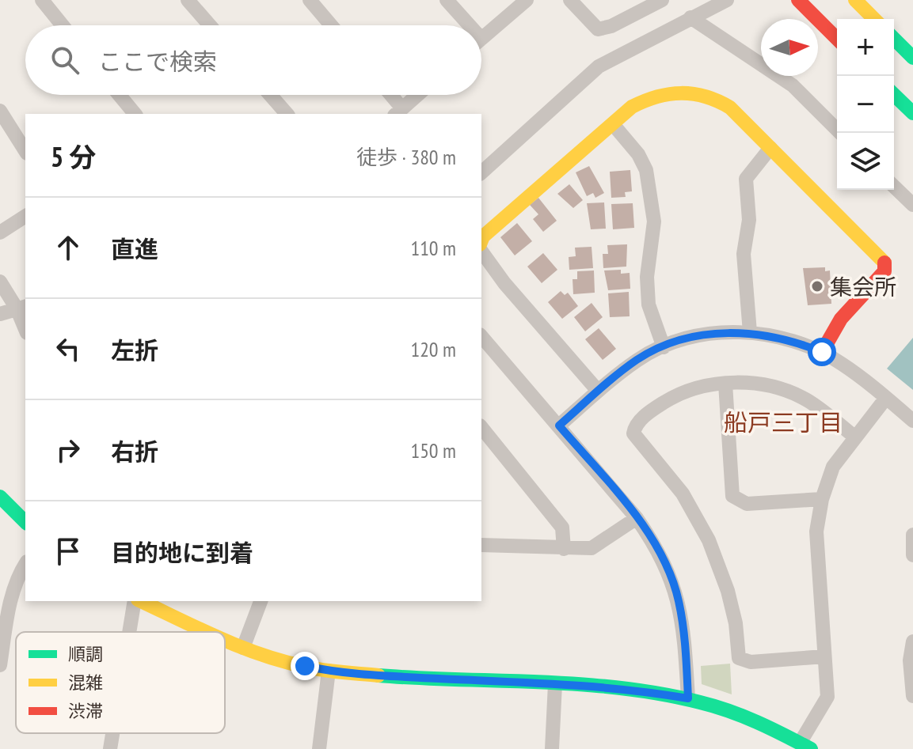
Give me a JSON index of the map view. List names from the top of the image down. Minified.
{"districts":["船戸三丁目"],"places":["集会所"],"legend":["順調","混雑","渋滞"],"north":"right","page":{"map_buttons":["+","−"],"search":"ここで検索","heading":["5 分","徒歩 · 380 m"],"list":[["直進","110 m"],["左折","120 m"],["右折","150 m"],"目的地に到着"]}}
